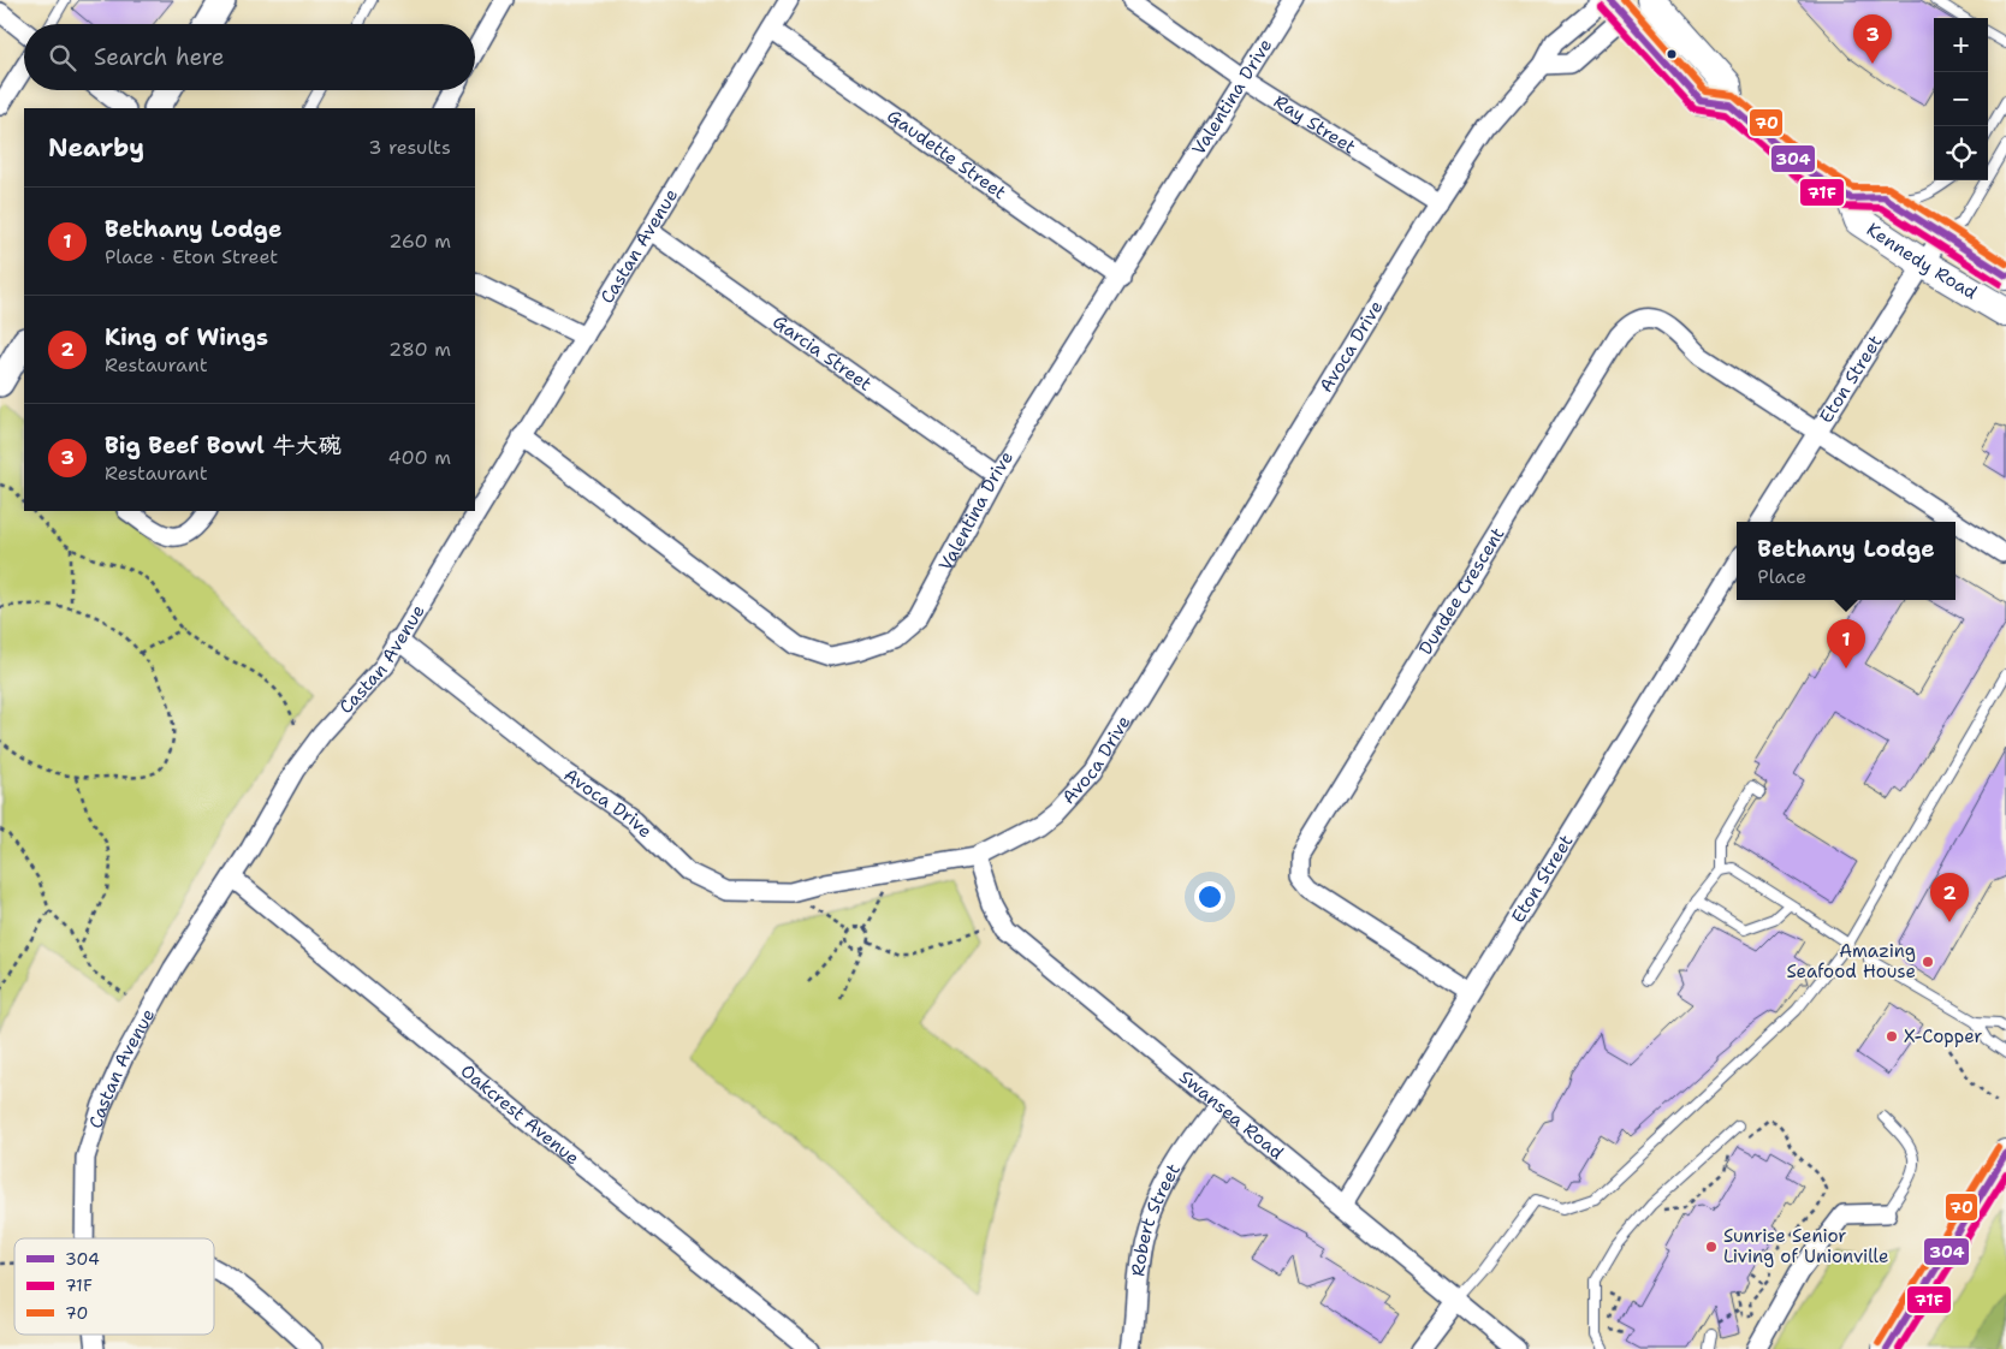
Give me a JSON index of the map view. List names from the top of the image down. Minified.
{"streets":{"main road":["Kennedy Road"],"street":["Valentina Drive","Ray Street","Gaudette Street","Castan Avenue","Avoca Drive","Garcia Street","Eton Street","Dundee Crescent","Oakcrest Avenue","Swansea Road","Robert Street"]},"crossings":[["Valentina Drive","Ray Street"],["Valentina Drive","Gaudette Street"],["Valentina Drive","Castan Avenue"],["Valentina Drive","Garcia Street"],["Ray Street","Avoca Drive"],["Gaudette Street","Castan Avenue"],["Castan Avenue","Avoca Drive"],["Castan Avenue","Garcia Street"],["Castan Avenue","Oakcrest Avenue"],["Kennedy Road","Eton Street"],["Avoca Drive","Swansea Road"],["Eton Street","Dundee Crescent"],["Eton Street","Swansea Road"],["Swansea Road","Robert Street"]],"places":["Amazing Seafood House","X-Copper","Sunrise Senior Living of Unionville"],"lines":["transit line 304","transit line 70","transit line 71F"],"legend":["304","71F","70"],"page":{"pins":["3","1","2"],"map_buttons":["+","−"],"search":"Search here","heading":["Nearby","3 results"],"list":[{"mark":"1","name":"Bethany Lodge","note":"Place · Eton Street","value":"260 m"},{"mark":"2","name":"King of Wings","note":"Restaurant","value":"280 m"},{"mark":"3","name":"Big Beef Bowl 牛大碗","note":"Restaurant","value":"400 m"}],"popup":["Bethany Lodge","Place"]}}
